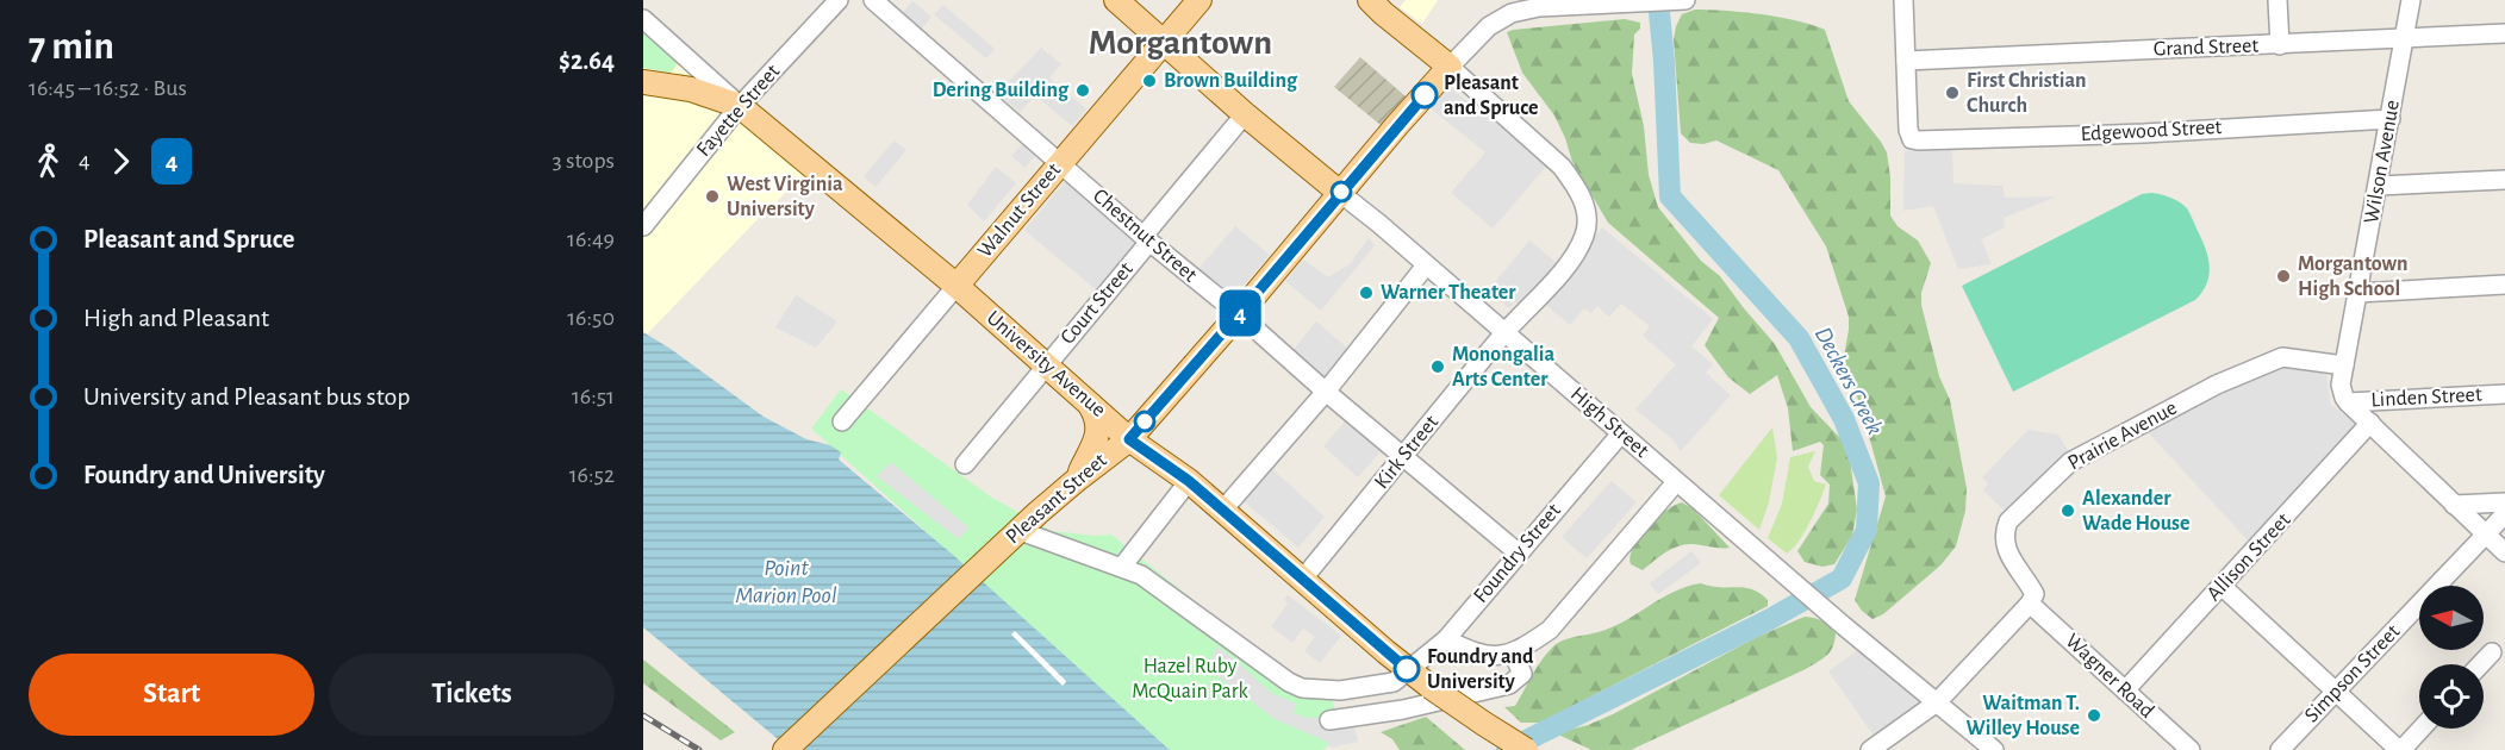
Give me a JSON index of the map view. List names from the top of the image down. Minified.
{"streets":{"main road":["Walnut Street","University Avenue","High Street","Pleasant Street"],"street":["Grand Street","Fayette Street","Edgewood Street","Wilson Avenue","Chestnut Street","Court Street","Linden Street","Prairie Avenue","Kirk Street","Foundry Street","Allison Street","Simpson Street","Wagner Road"]},"crossings":[["Grand Street","Edgewood Street"],["Grand Street","Wilson Avenue"],["Fayette Street","University Avenue"],["Edgewood Street","Wilson Avenue"],["Wilson Avenue","Linden Street"],["Wilson Avenue","Prairie Avenue"],["Walnut Street","Chestnut Street"],["Walnut Street","University Avenue"],["Walnut Street","High Street"],["Chestnut Street","Court Street"],["Chestnut Street","Kirk Street"],["Chestnut Street","Pleasant Street"],["Chestnut Street","Foundry Street"],["Court Street","University Avenue"],["Court Street","High Street"],["University Avenue","Kirk Street"],["University Avenue","Pleasant Street"],["University Avenue","Foundry Street"],["High Street","Kirk Street"],["High Street","Pleasant Street"],["High Street","Foundry Street"],["Prairie Avenue","Wagner Road"],["Kirk Street","Pleasant Street"],["Pleasant Street","Foundry Street"],["Allison Street","Wagner Road"]],"districts":["Morgantown"],"water":["Deckers Creek","Point Marion Pool"],"parks":["Hazel Ruby McQuain Park"],"places":["Brown Building","Dering Building","First Christian Church","Pleasant and Spruce","West Virginia University","Morgantown High School","Warner Theater","Monongalia Arts Center","Alexander Wade House","Foundry and University","Waitman T. Willey House"],"lines":["bus line 4"],"north":"left","page":{"heading":["7 min","16:45 – 16:52 · Bus","$2.64"],"on_map":"4","legs":["4","4","3 stops"],"list":[{"name":"Pleasant and Spruce","value":"16:49"},{"name":"High and Pleasant","value":"16:50"},{"name":"University and Pleasant bus stop","value":"16:51"},{"name":"Foundry and University","value":"16:52"}],"buttons":["Start","Tickets"]}}
